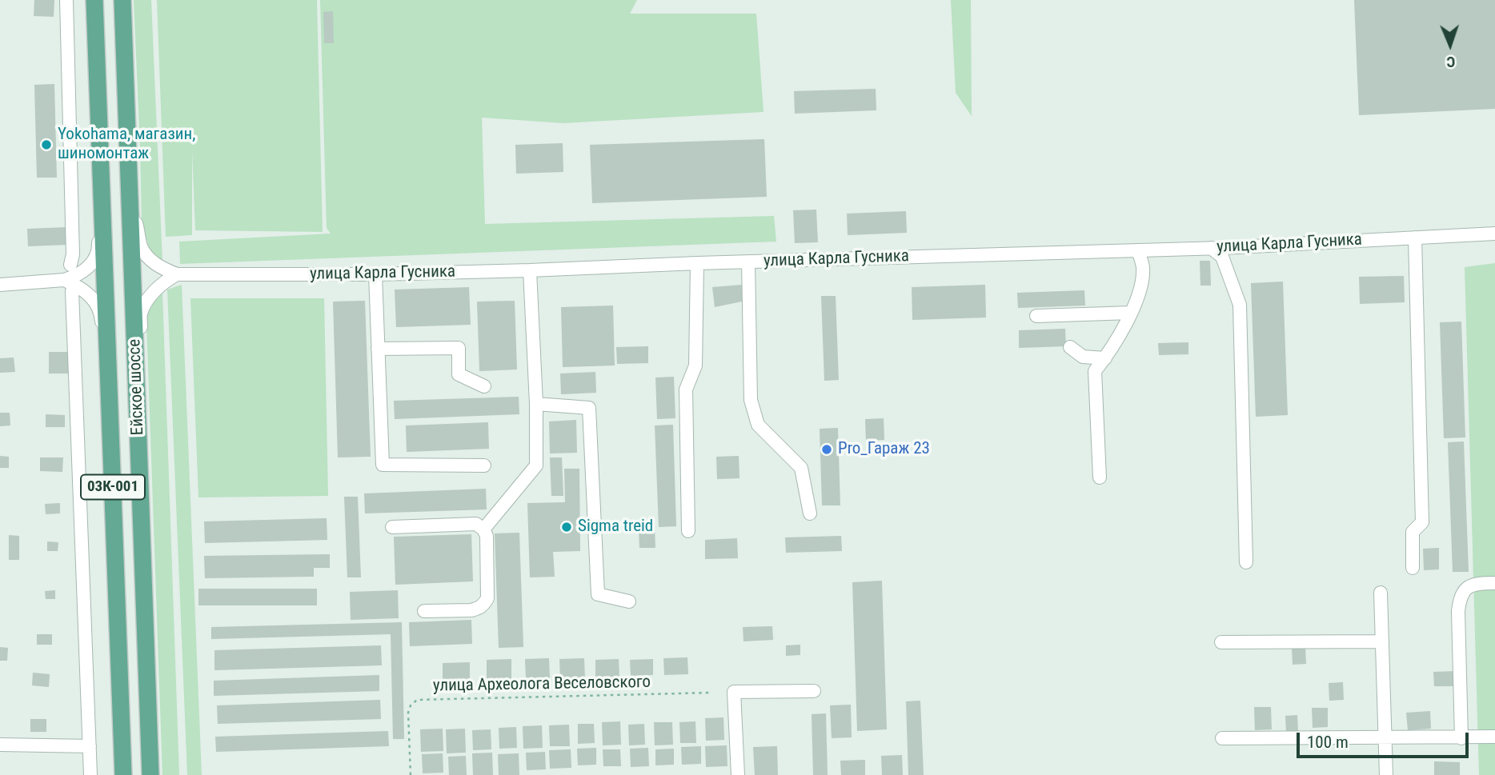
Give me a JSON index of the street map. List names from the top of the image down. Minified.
{"streets":{"main road":["Ейское шоссе","03К-001"],"street":["улица Карла Гусника"],"path":["улица Археолога Веселовского"]},"crossings":[["Ейское шоссе","03К-001"]],"places":["Yokohama, магазин, шиномонтаж","Pro_Гараж 23","Sigma treid"],"scale_bar":"100 m","north":"bottom"}
